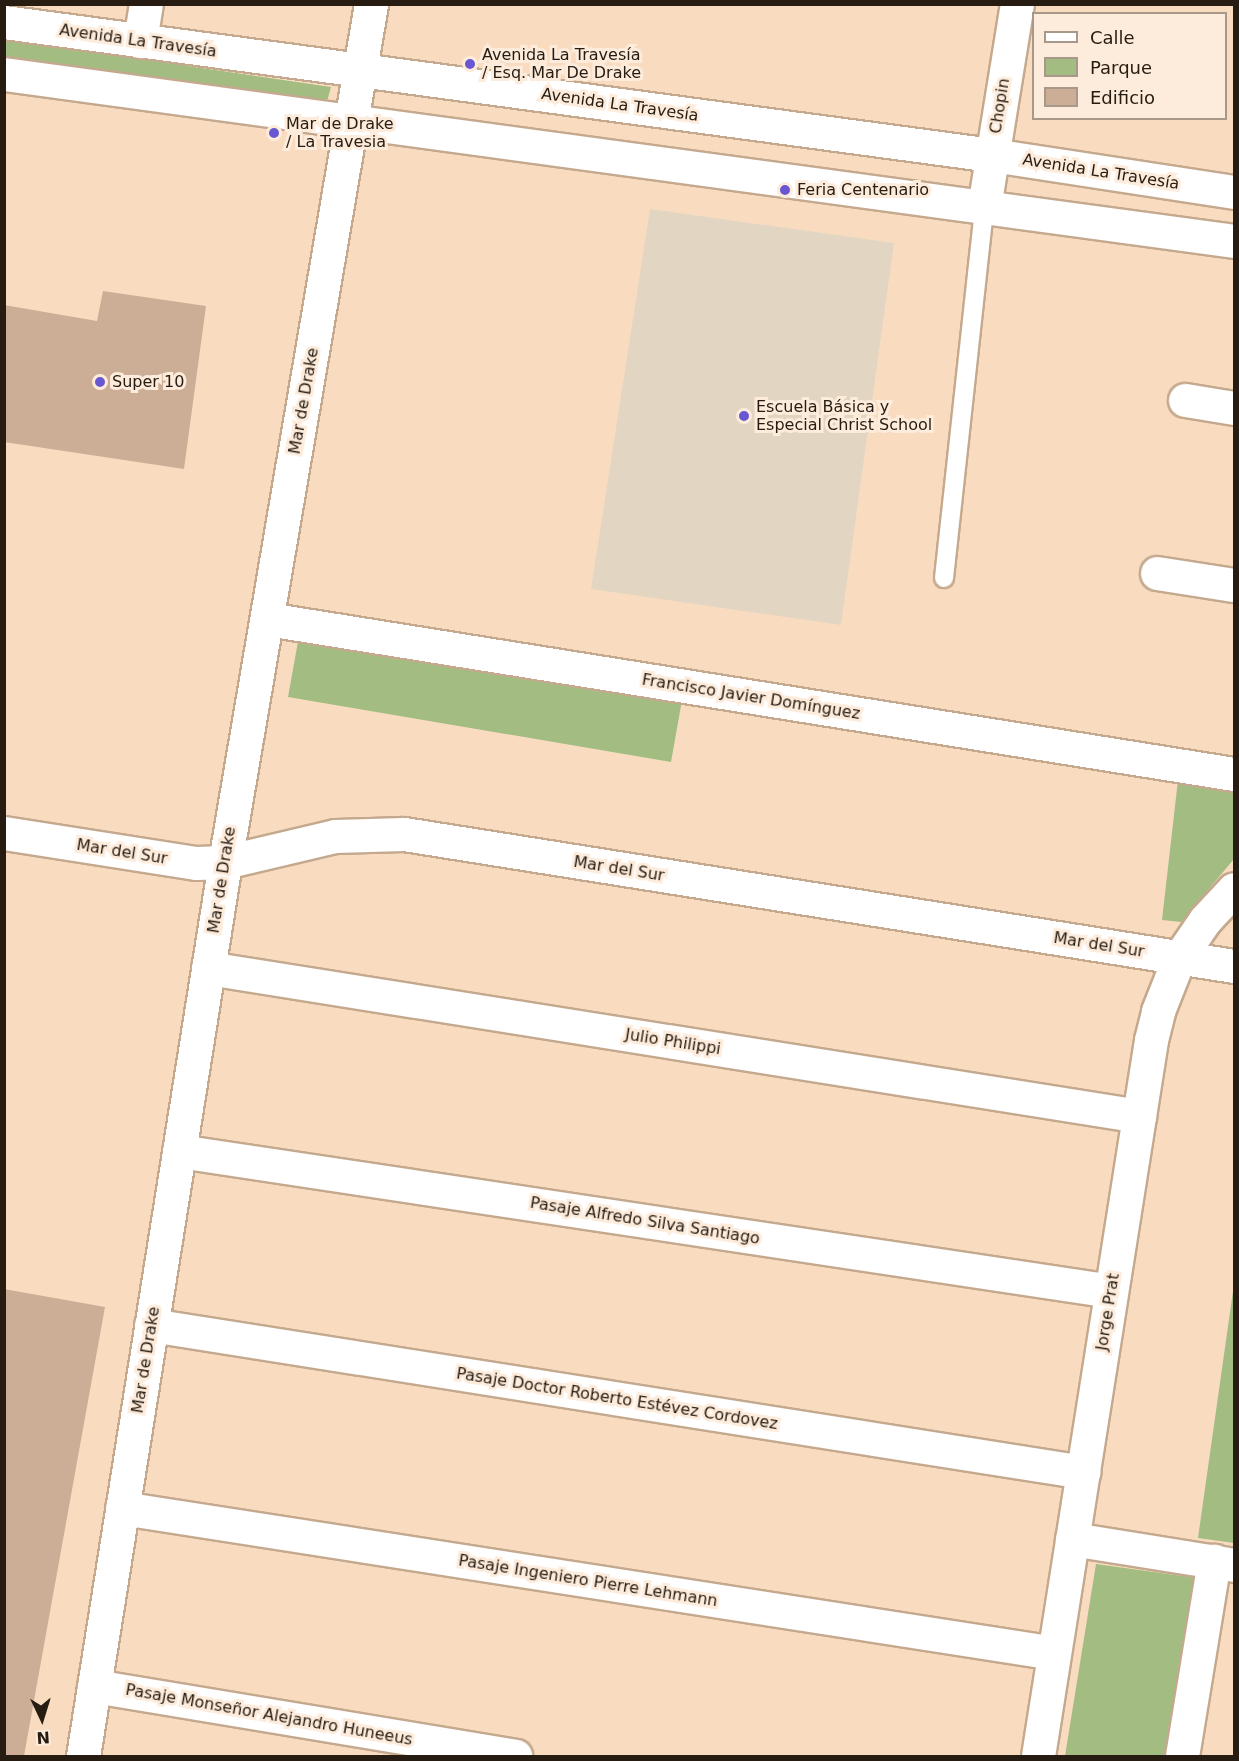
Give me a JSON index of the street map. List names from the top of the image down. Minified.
{"streets":{"street":["Avenida La Travesía","Chopin","Mar de Drake","Francisco Javier Domínguez","Mar del Sur","Julio Philippi","Pasaje Alfredo Silva Santiago","Jorge Prat","Pasaje Doctor Roberto Estévez Cordovez","Pasaje Ingeniero Pierre Lehmann","Pasaje Monseñor Alejandro Huneeus"]},"crossings":[["Avenida La Travesía","Chopin"],["Avenida La Travesía","Mar de Drake"],["Mar de Drake","Francisco Javier Domínguez"],["Mar de Drake","Mar del Sur"],["Mar de Drake","Julio Philippi"],["Mar de Drake","Pasaje Alfredo Silva Santiago"],["Mar de Drake","Pasaje Doctor Roberto Estévez Cordovez"],["Mar de Drake","Pasaje Ingeniero Pierre Lehmann"],["Mar de Drake","Pasaje Monseñor Alejandro Huneeus"],["Mar del Sur","Jorge Prat"],["Julio Philippi","Jorge Prat"],["Pasaje Alfredo Silva Santiago","Jorge Prat"],["Jorge Prat","Pasaje Doctor Roberto Estévez Cordovez"],["Jorge Prat","Pasaje Ingeniero Pierre Lehmann"]],"places":["Avenida La Travesía / Esq. Mar De Drake","Mar de Drake / La Travesia","Feria Centenario","Super 10","Escuela Básica y Especial Christ School"],"legend":["Calle","Parque","Edificio"],"north":"bottom"}
